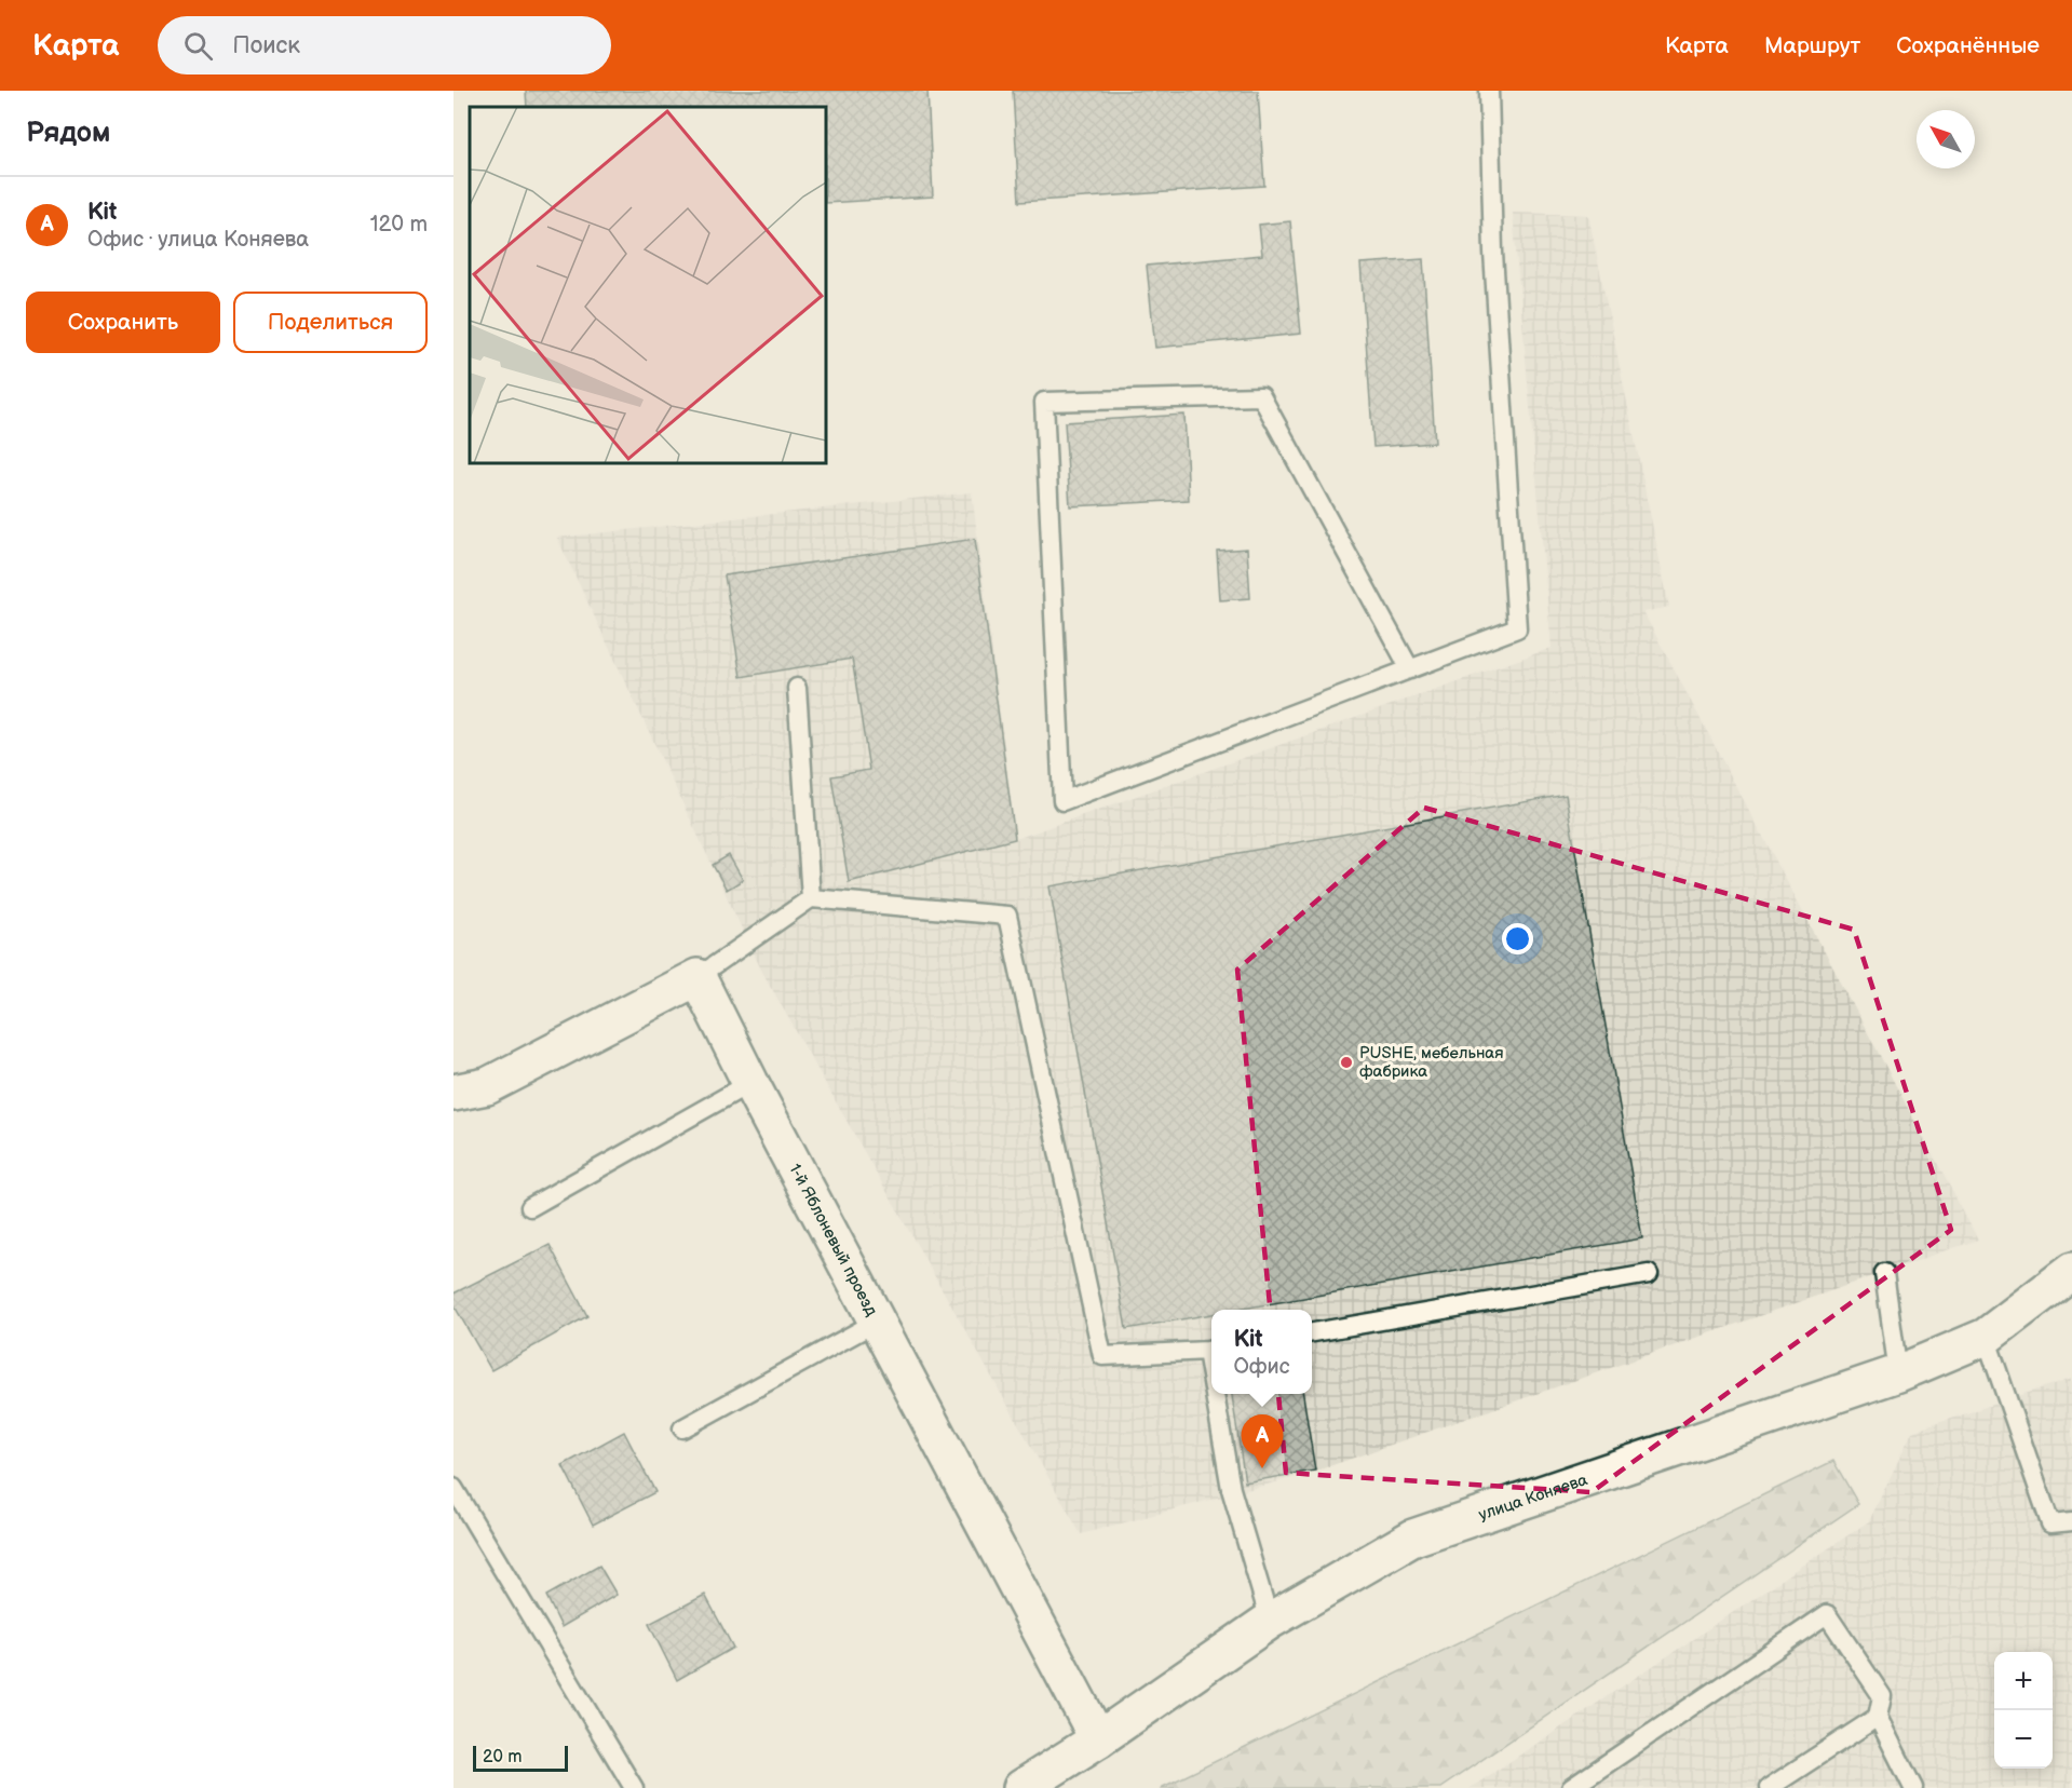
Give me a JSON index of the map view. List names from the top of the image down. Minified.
{"streets":{"street":["1-й Яблоневый проезд","улица Коняева"]},"crossings":[["1-й Яблоневый проезд","улица Коняева"]],"places":["PUSHE, мебельная фабрика"],"scale_bar":"20 m","north":"top left","page":{"header":"Карта","search":"Поиск","nav":["Карта","Маршрут","Сохранённые"],"heading":"Рядом","list":[{"mark":"A","name":"Kit","note":"Офис · улица Коняева","value":"120 m"}],"buttons":["Сохранить","Поделиться"],"popup":["Kit","Офис"],"pins":"A","map_buttons":["+","−"],"scale":"20 m"}}
